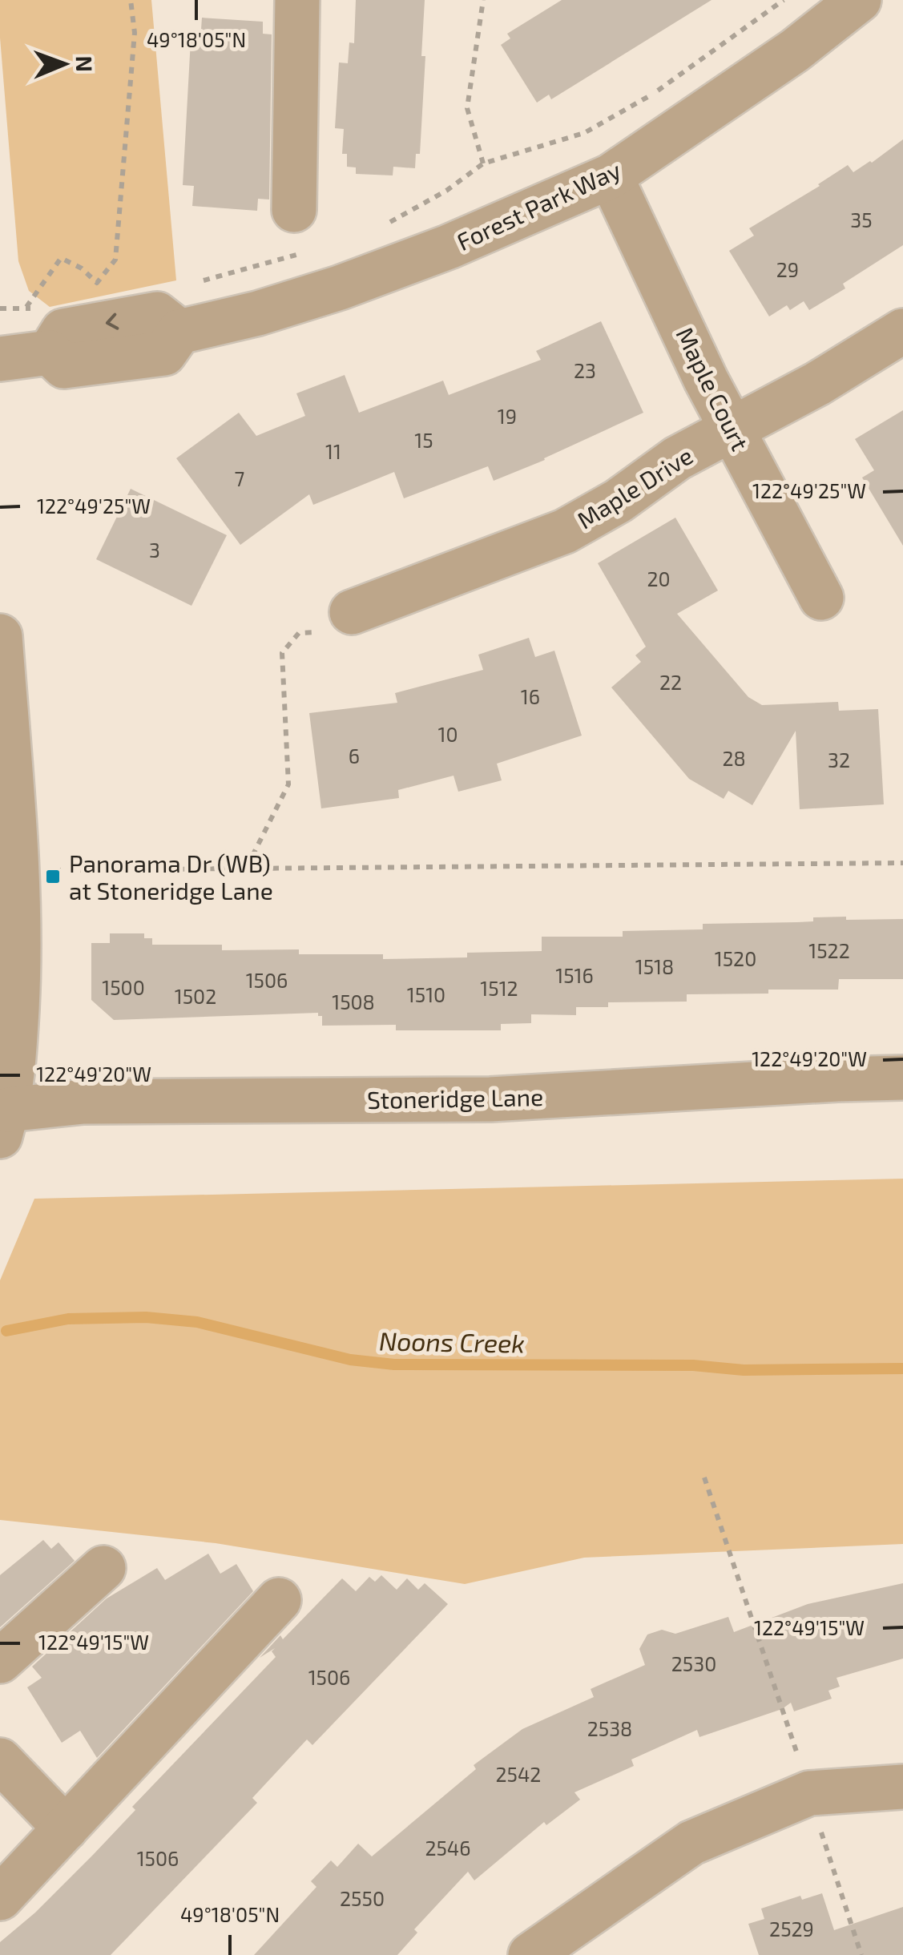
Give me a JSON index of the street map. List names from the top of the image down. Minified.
{"streets":{"street":["Forest Park Way","Maple Court","Maple Drive","Stoneridge Lane"]},"crossings":[["Forest Park Way","Maple Court"],["Maple Court","Maple Drive"]],"water":["Noons Creek"],"places":{"transit":["Panorama Dr (WB) at Stoneridge Lane"]},"house_numbers":["35","29","23","19","15","11","7","3","20","22","16","10","6","28","32","1522","1520","1518","1516","1506","1500","1512","1510","1502","1508","2530","1506","2538","2542","2546","1506","2550","2529"],"north":"right","coordinates":["49°18'05\"N","122°49'25\"W","122°49'20\"W","122°49'15\"W"]}
